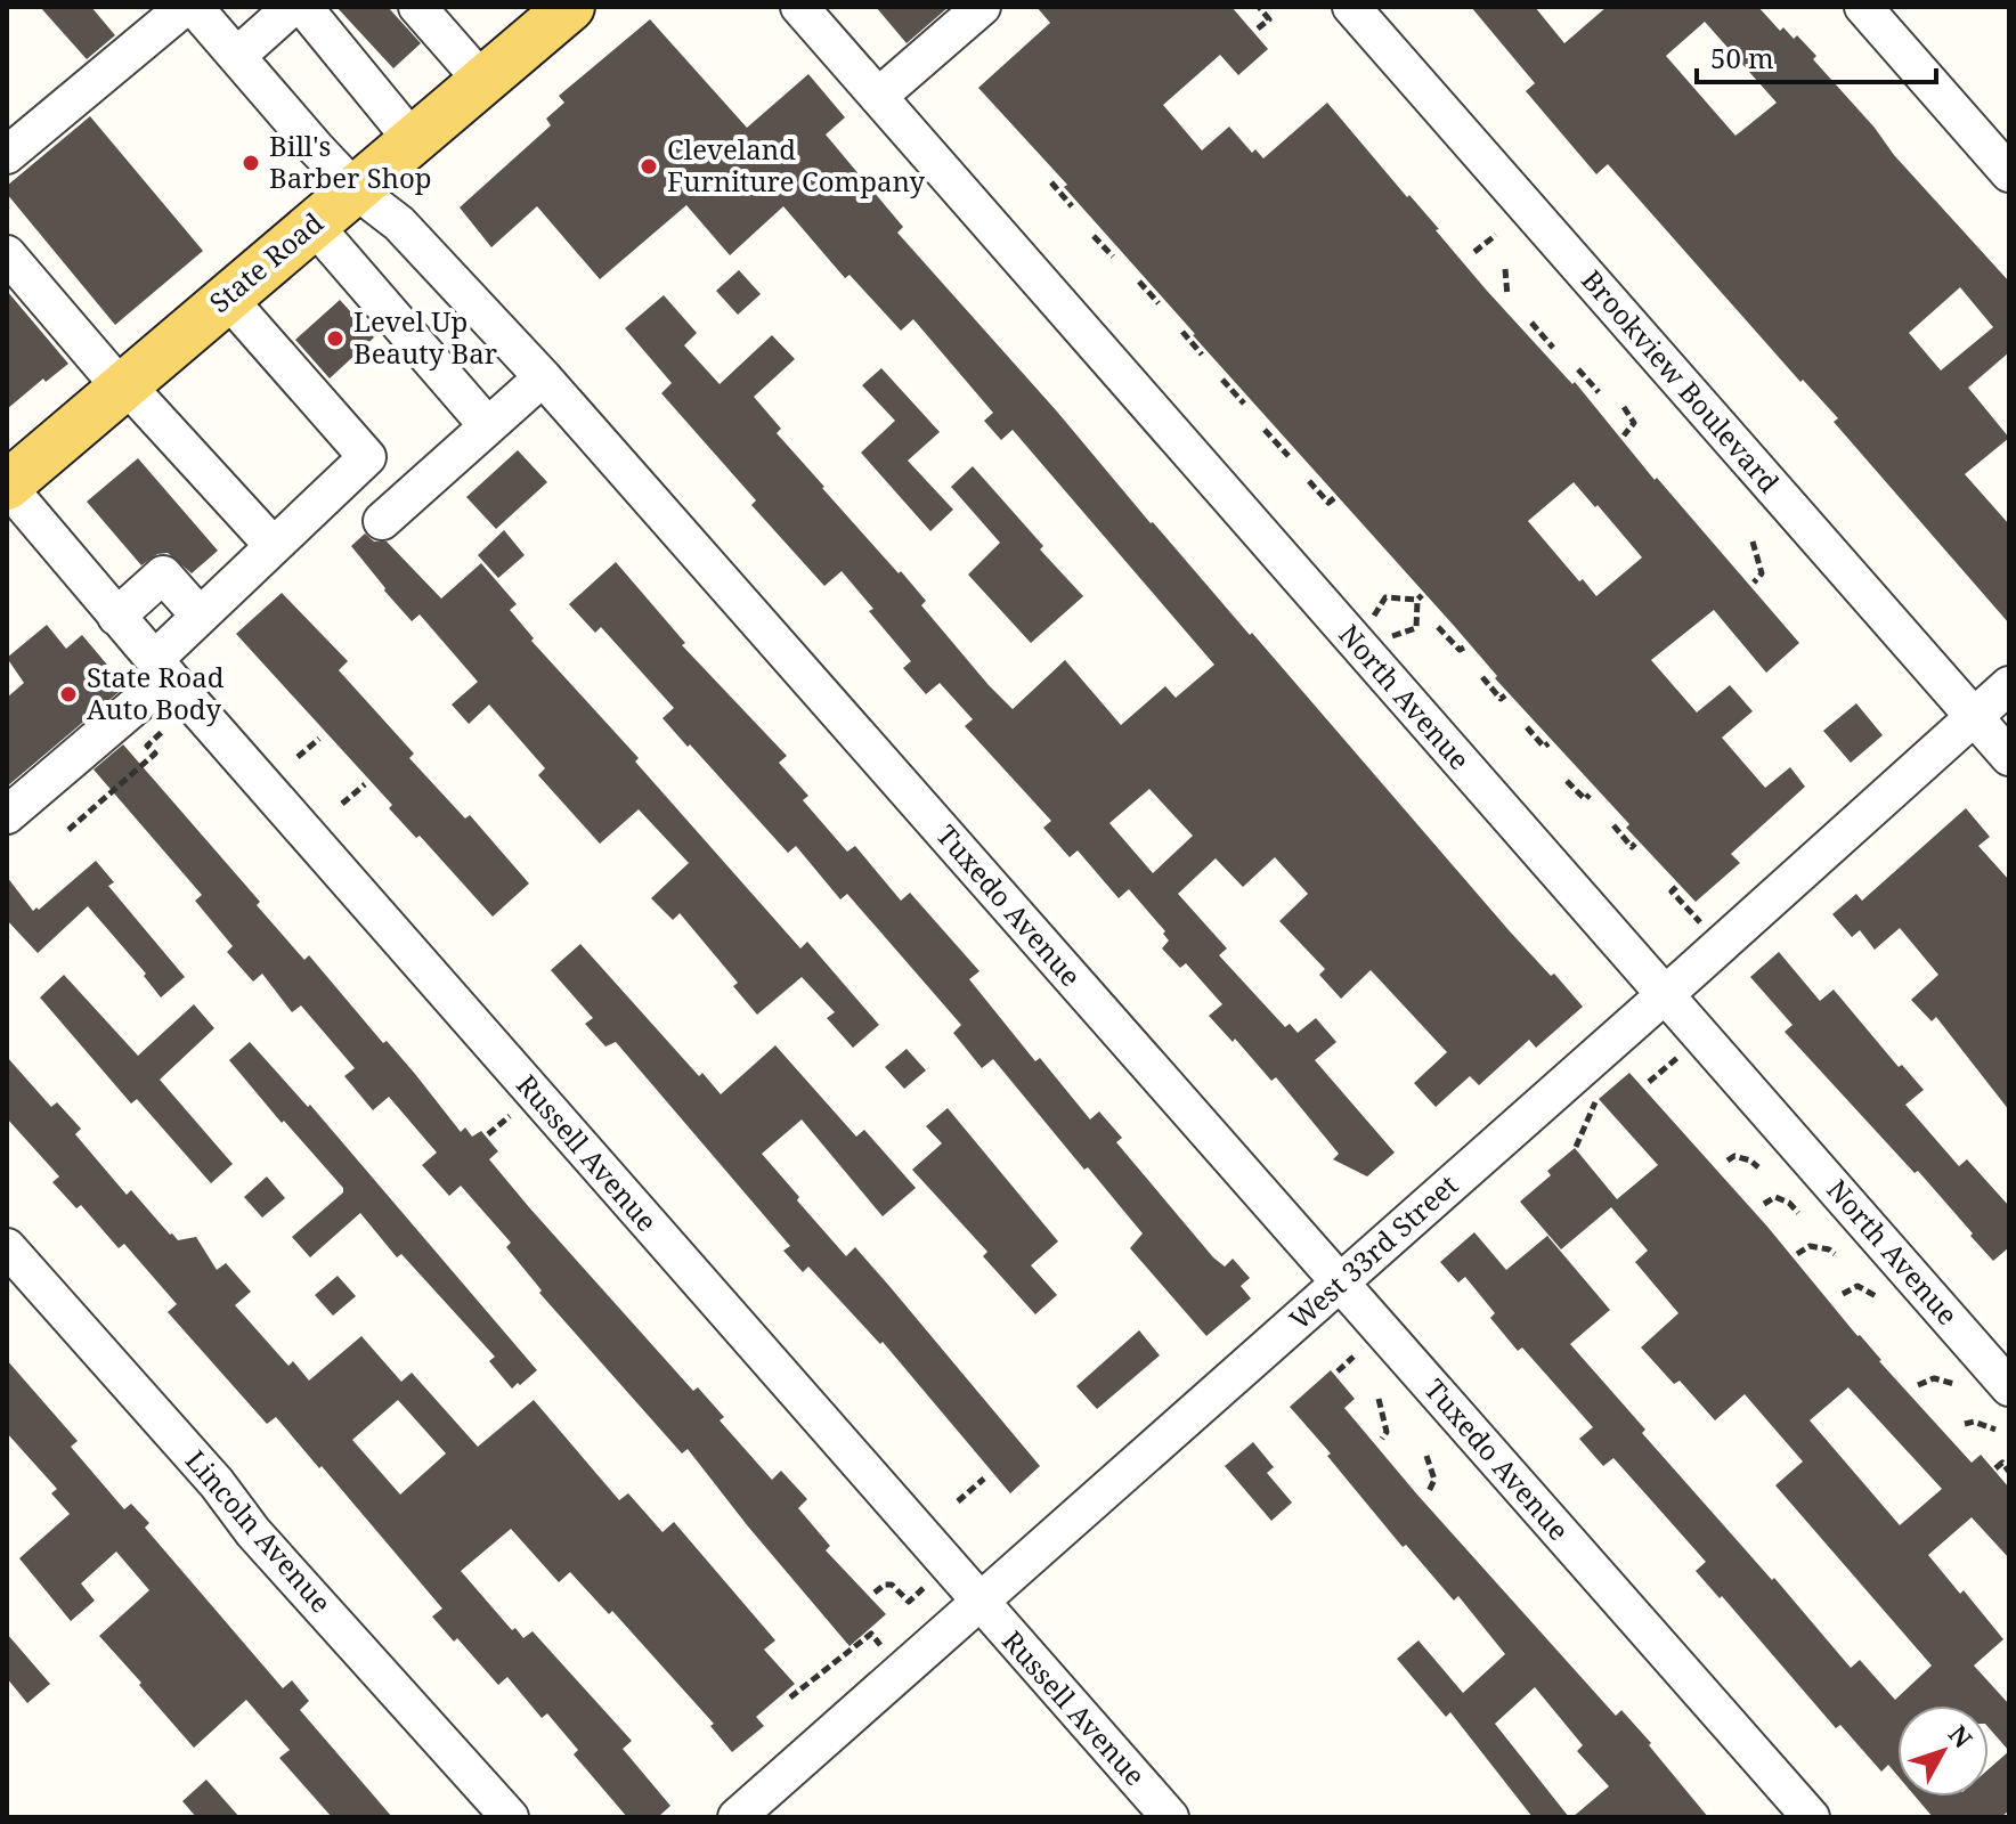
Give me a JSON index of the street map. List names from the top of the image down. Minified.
{"streets":{"main road":["State Road"],"street":["Brookview Boulevard","North Avenue","Tuxedo Avenue","Russell Avenue","West 33rd Street","Lincoln Avenue"]},"crossings":[["State Road","Tuxedo Avenue"],["State Road","Russell Avenue"],["Brookview Boulevard","West 33rd Street"],["North Avenue","West 33rd Street"],["Tuxedo Avenue","West 33rd Street"],["Russell Avenue","West 33rd Street"]],"places":["Bill's Barber Shop","Cleveland Furniture Company","Level Up Beauty Bar","State Road Auto Body"],"scale_bar":"50 m","north":"top right"}
